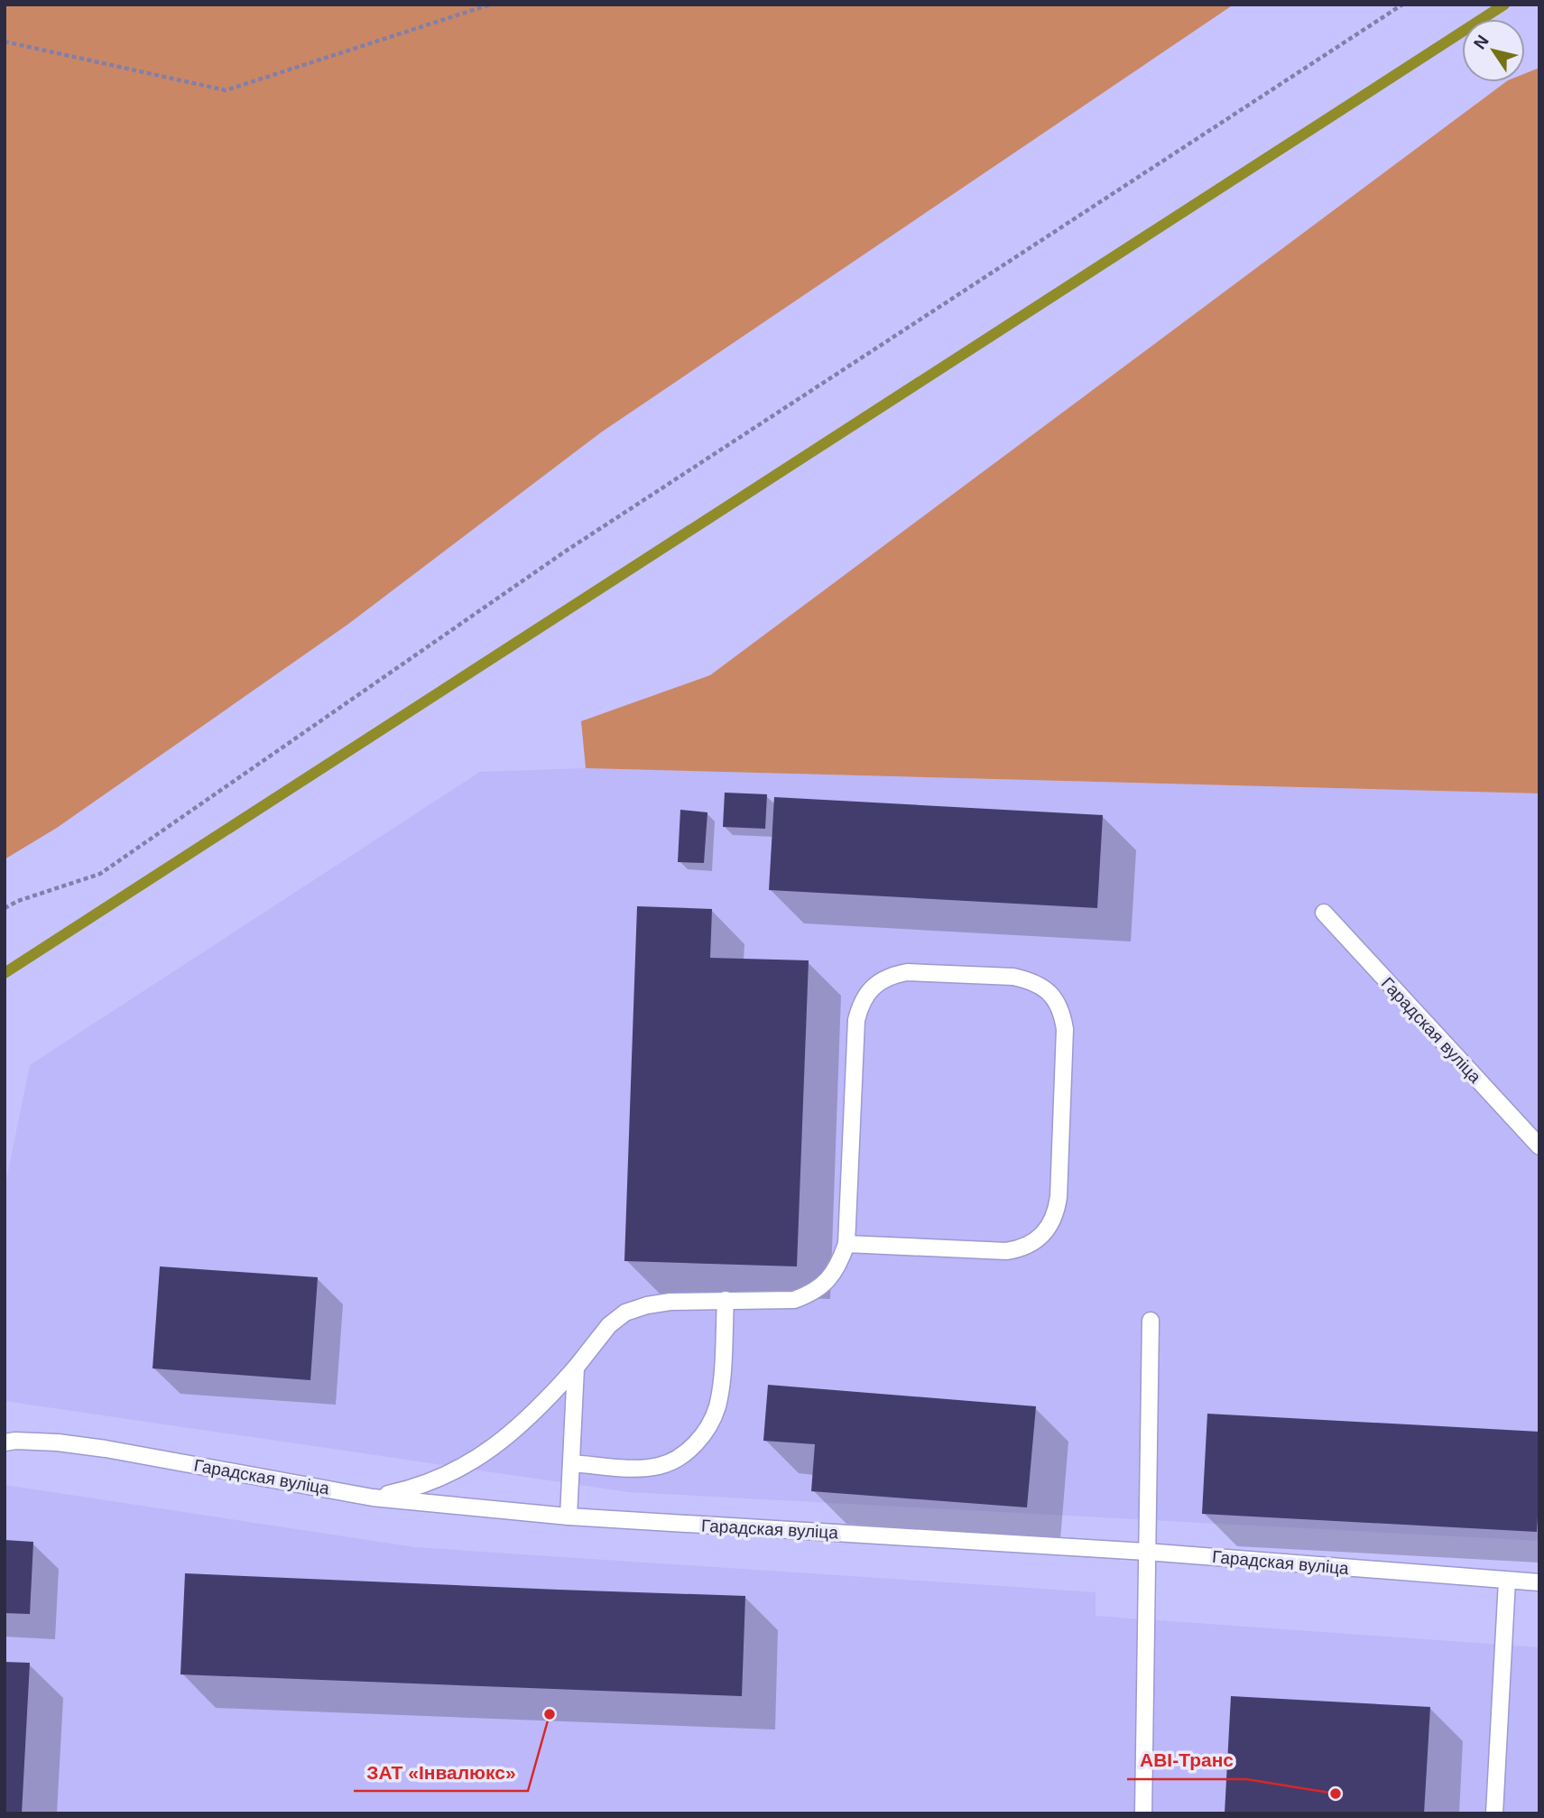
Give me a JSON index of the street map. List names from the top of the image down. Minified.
{"streets":{"lane":["Гарадская вуліца"]},"places":["ЗАТ «Інвалюкс»","АВІ-Транс"],"north":"top left"}
